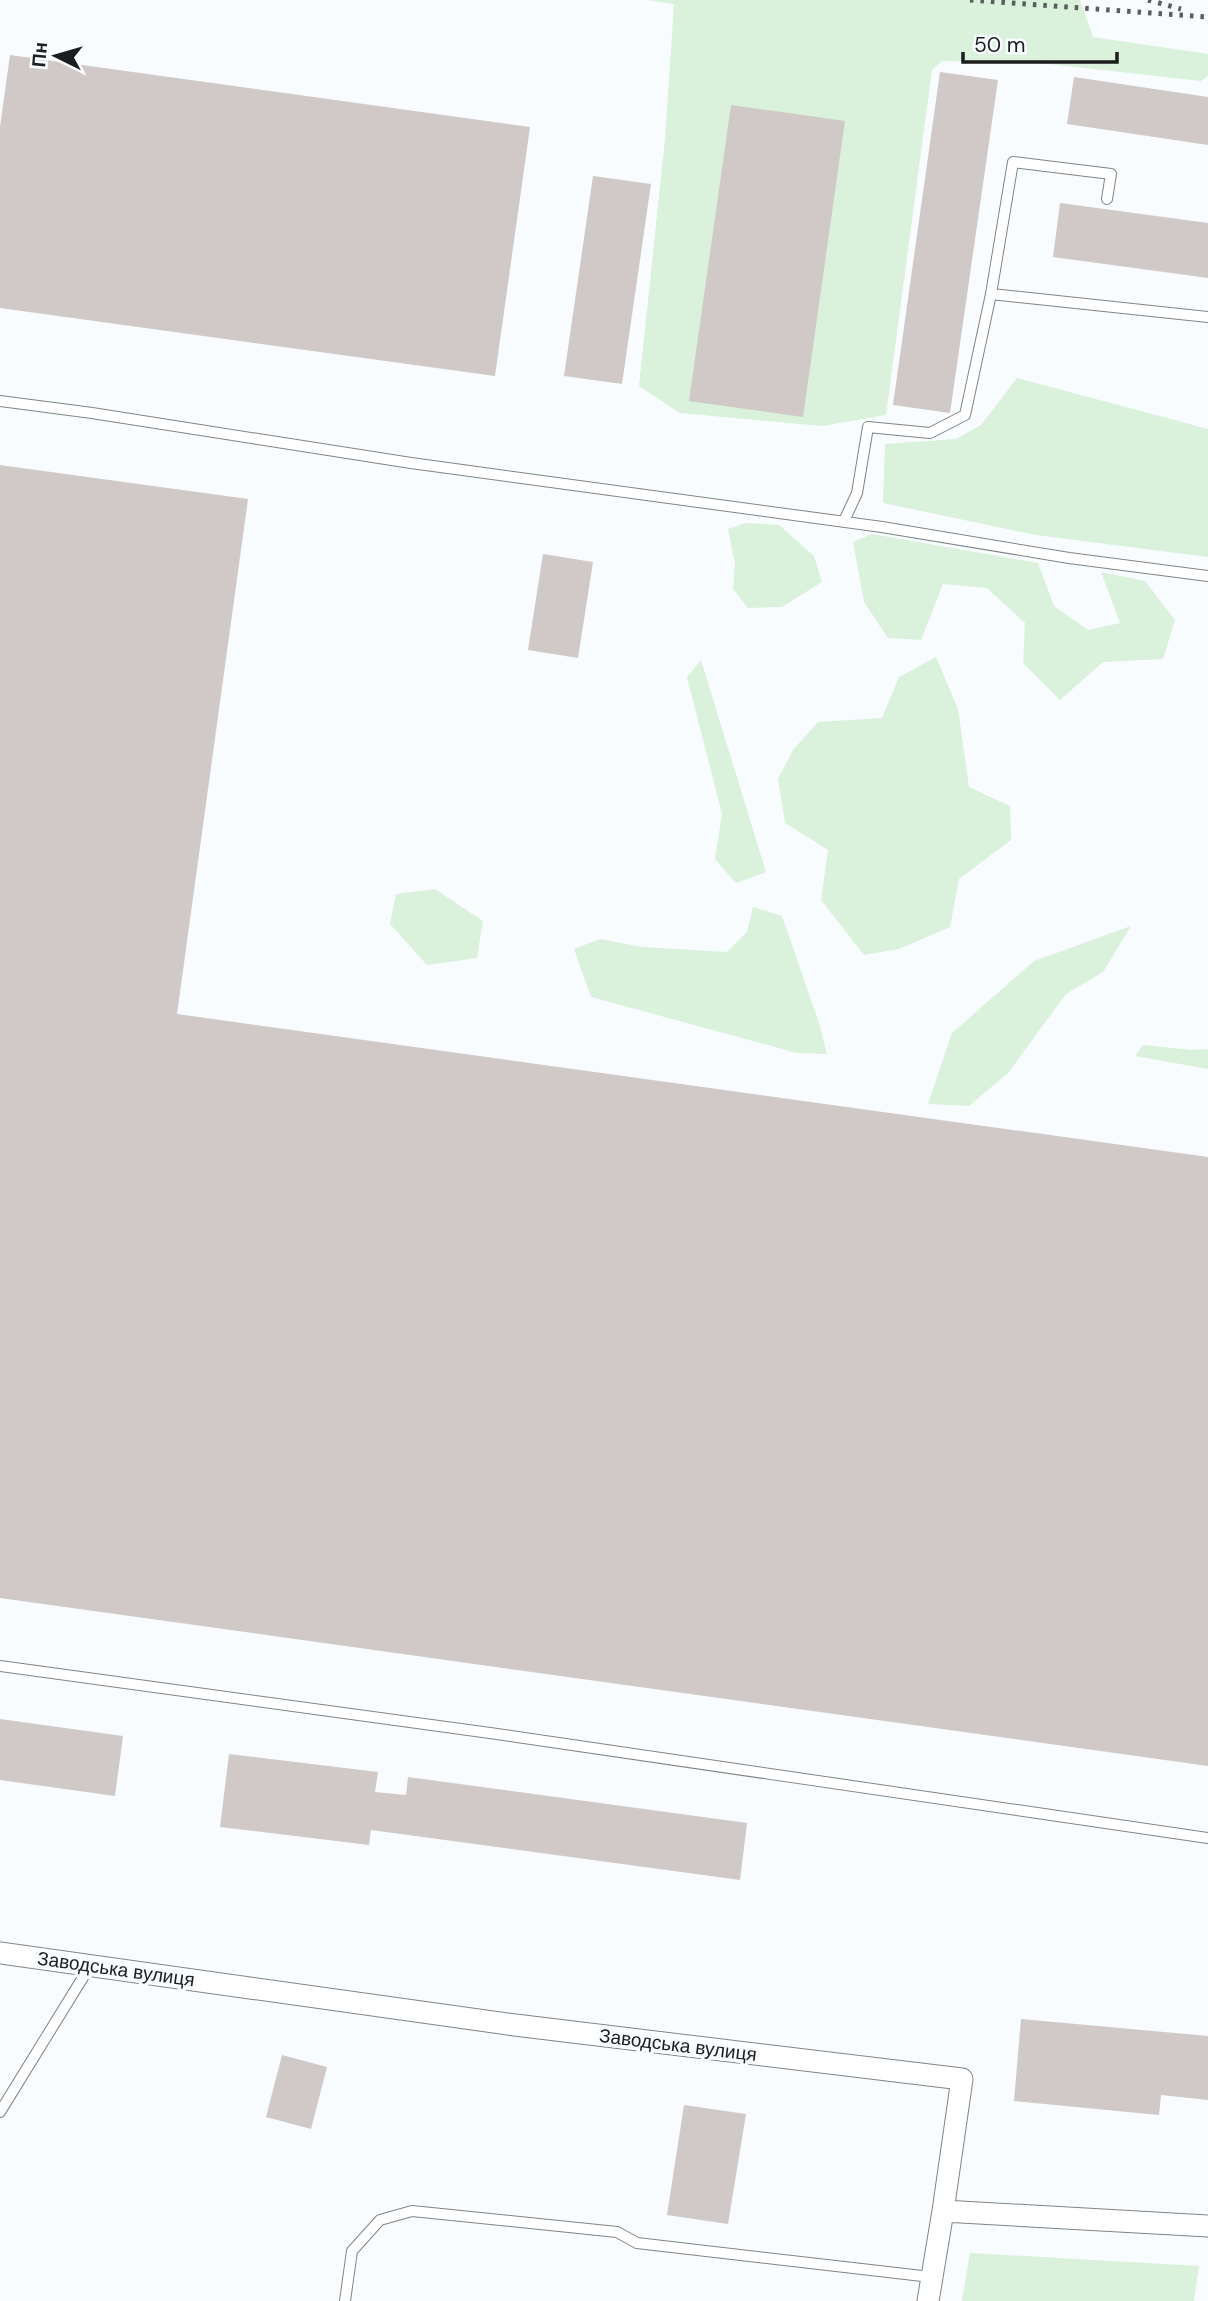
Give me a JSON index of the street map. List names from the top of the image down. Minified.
{"streets":{"street":["Заводська вулиця"]},"scale_bar":"50 m","north":"left"}
